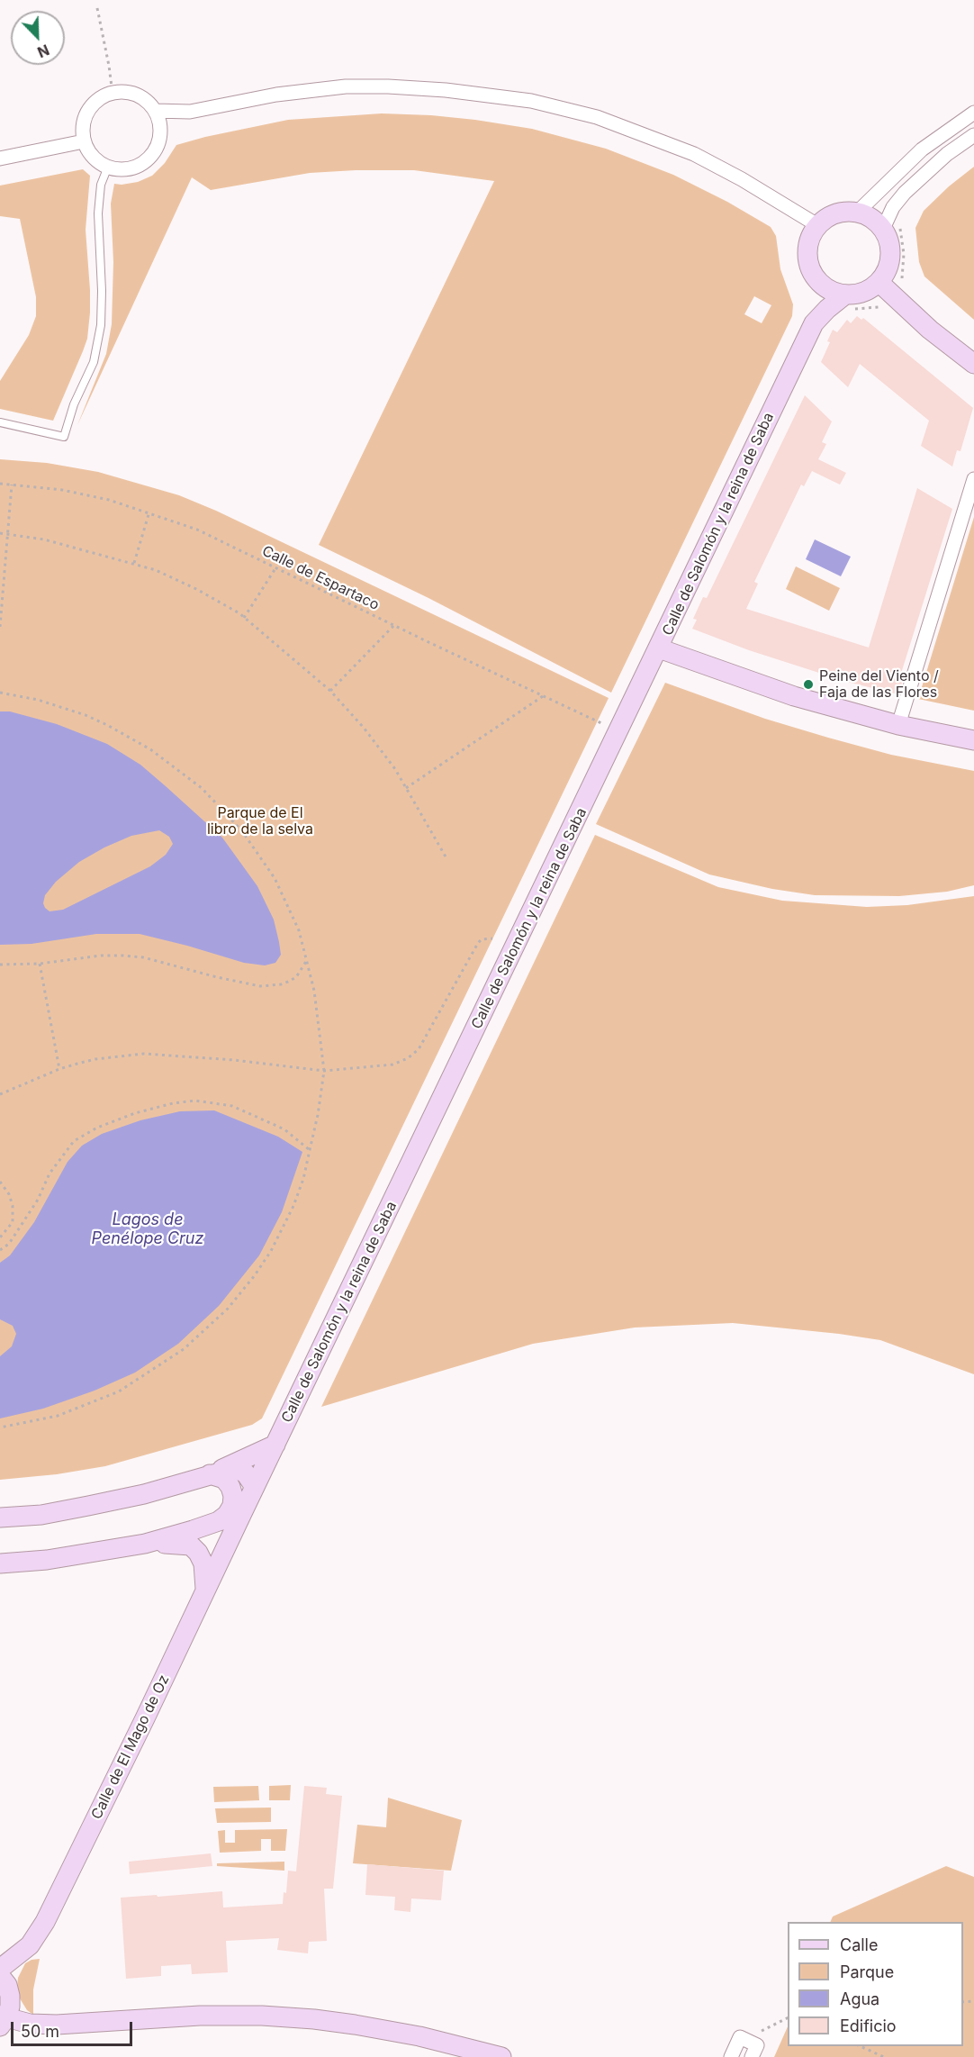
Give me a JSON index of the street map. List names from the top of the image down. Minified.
{"streets":{"street":["Calle de Salomón y la reina de Saba","Calle de El Mago de Oz"],"path":["Calle de Espartaco"]},"crossings":[["Calle de Salomón y la reina de Saba","Calle de Espartaco"],["Calle de Salomón y la reina de Saba","Calle de El Mago de Oz"]],"water":["Lagos de Penélope Cruz"],"parks":["Parque de El libro de la selva"],"places":["Peine del Viento / Faja de las Flores"],"legend":["Calle","Parque","Agua","Edificio"],"scale_bar":"50 m","north":"bottom right"}
